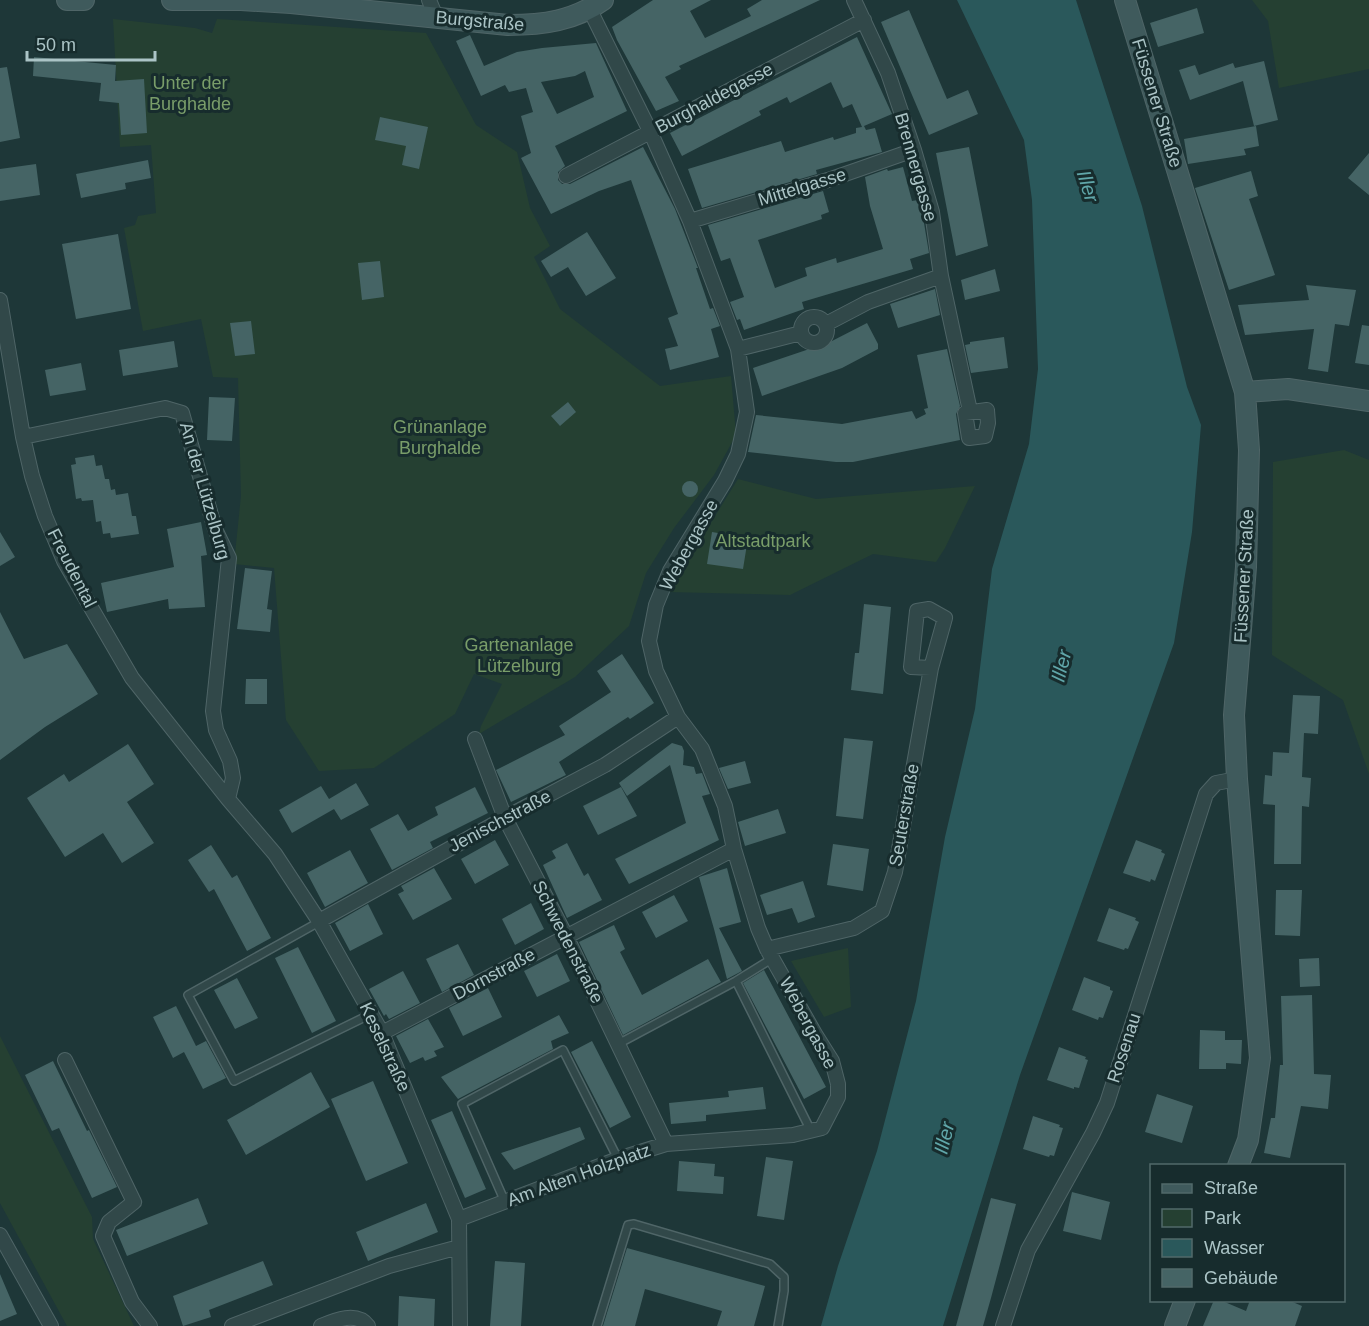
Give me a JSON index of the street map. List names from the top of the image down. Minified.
{"streets":{"street":["Burgstraße","Burghaldegasse","Füssener Straße","Brennergasse","Mittelgasse","An der Lützelburg","Webergasse","Freudental","Seuterstraße","Jenischstraße","Schwedenstraße","Dornstraße","Keselstraße","Rosenau","Am Alten Holzplatz"]},"crossings":[["Burgstraße","Webergasse"],["Burghaldegasse","Brennergasse"],["Burghaldegasse","Webergasse"],["Füssener Straße","Rosenau"],["Brennergasse","Mittelgasse"],["Mittelgasse","Webergasse"],["An der Lützelburg","Freudental"],["An der Lützelburg","Keselstraße"],["Webergasse","Seuterstraße"],["Webergasse","Jenischstraße"],["Webergasse","Dornstraße"],["Webergasse","Am Alten Holzplatz"],["Freudental","Keselstraße"],["Jenischstraße","Schwedenstraße"],["Jenischstraße","Keselstraße"],["Schwedenstraße","Dornstraße"],["Schwedenstraße","Am Alten Holzplatz"],["Dornstraße","Keselstraße"],["Keselstraße","Am Alten Holzplatz"]],"water":["Iller"],"parks":["Unter der Burghalde","Grünanlage Burghalde","Altstadtpark","Gartenanlage Lützelburg"],"legend":["Straße","Park","Wasser","Gebäude"],"scale_bar":"50 m"}
